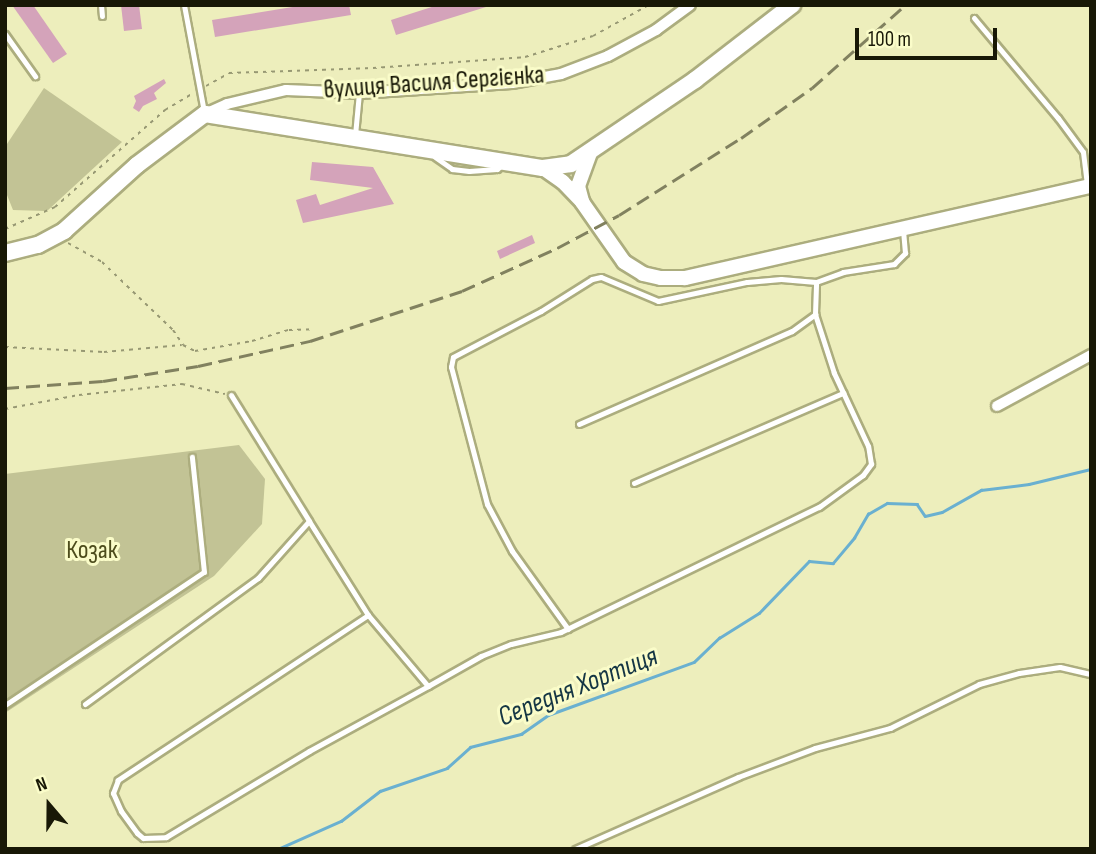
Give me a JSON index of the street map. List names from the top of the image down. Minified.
{"streets":{"main road":["вулиця Василя Сергієнка"]},"water":["Середня Хортиця"],"parks":["Козак"],"scale_bar":"100 m","north":"top"}
